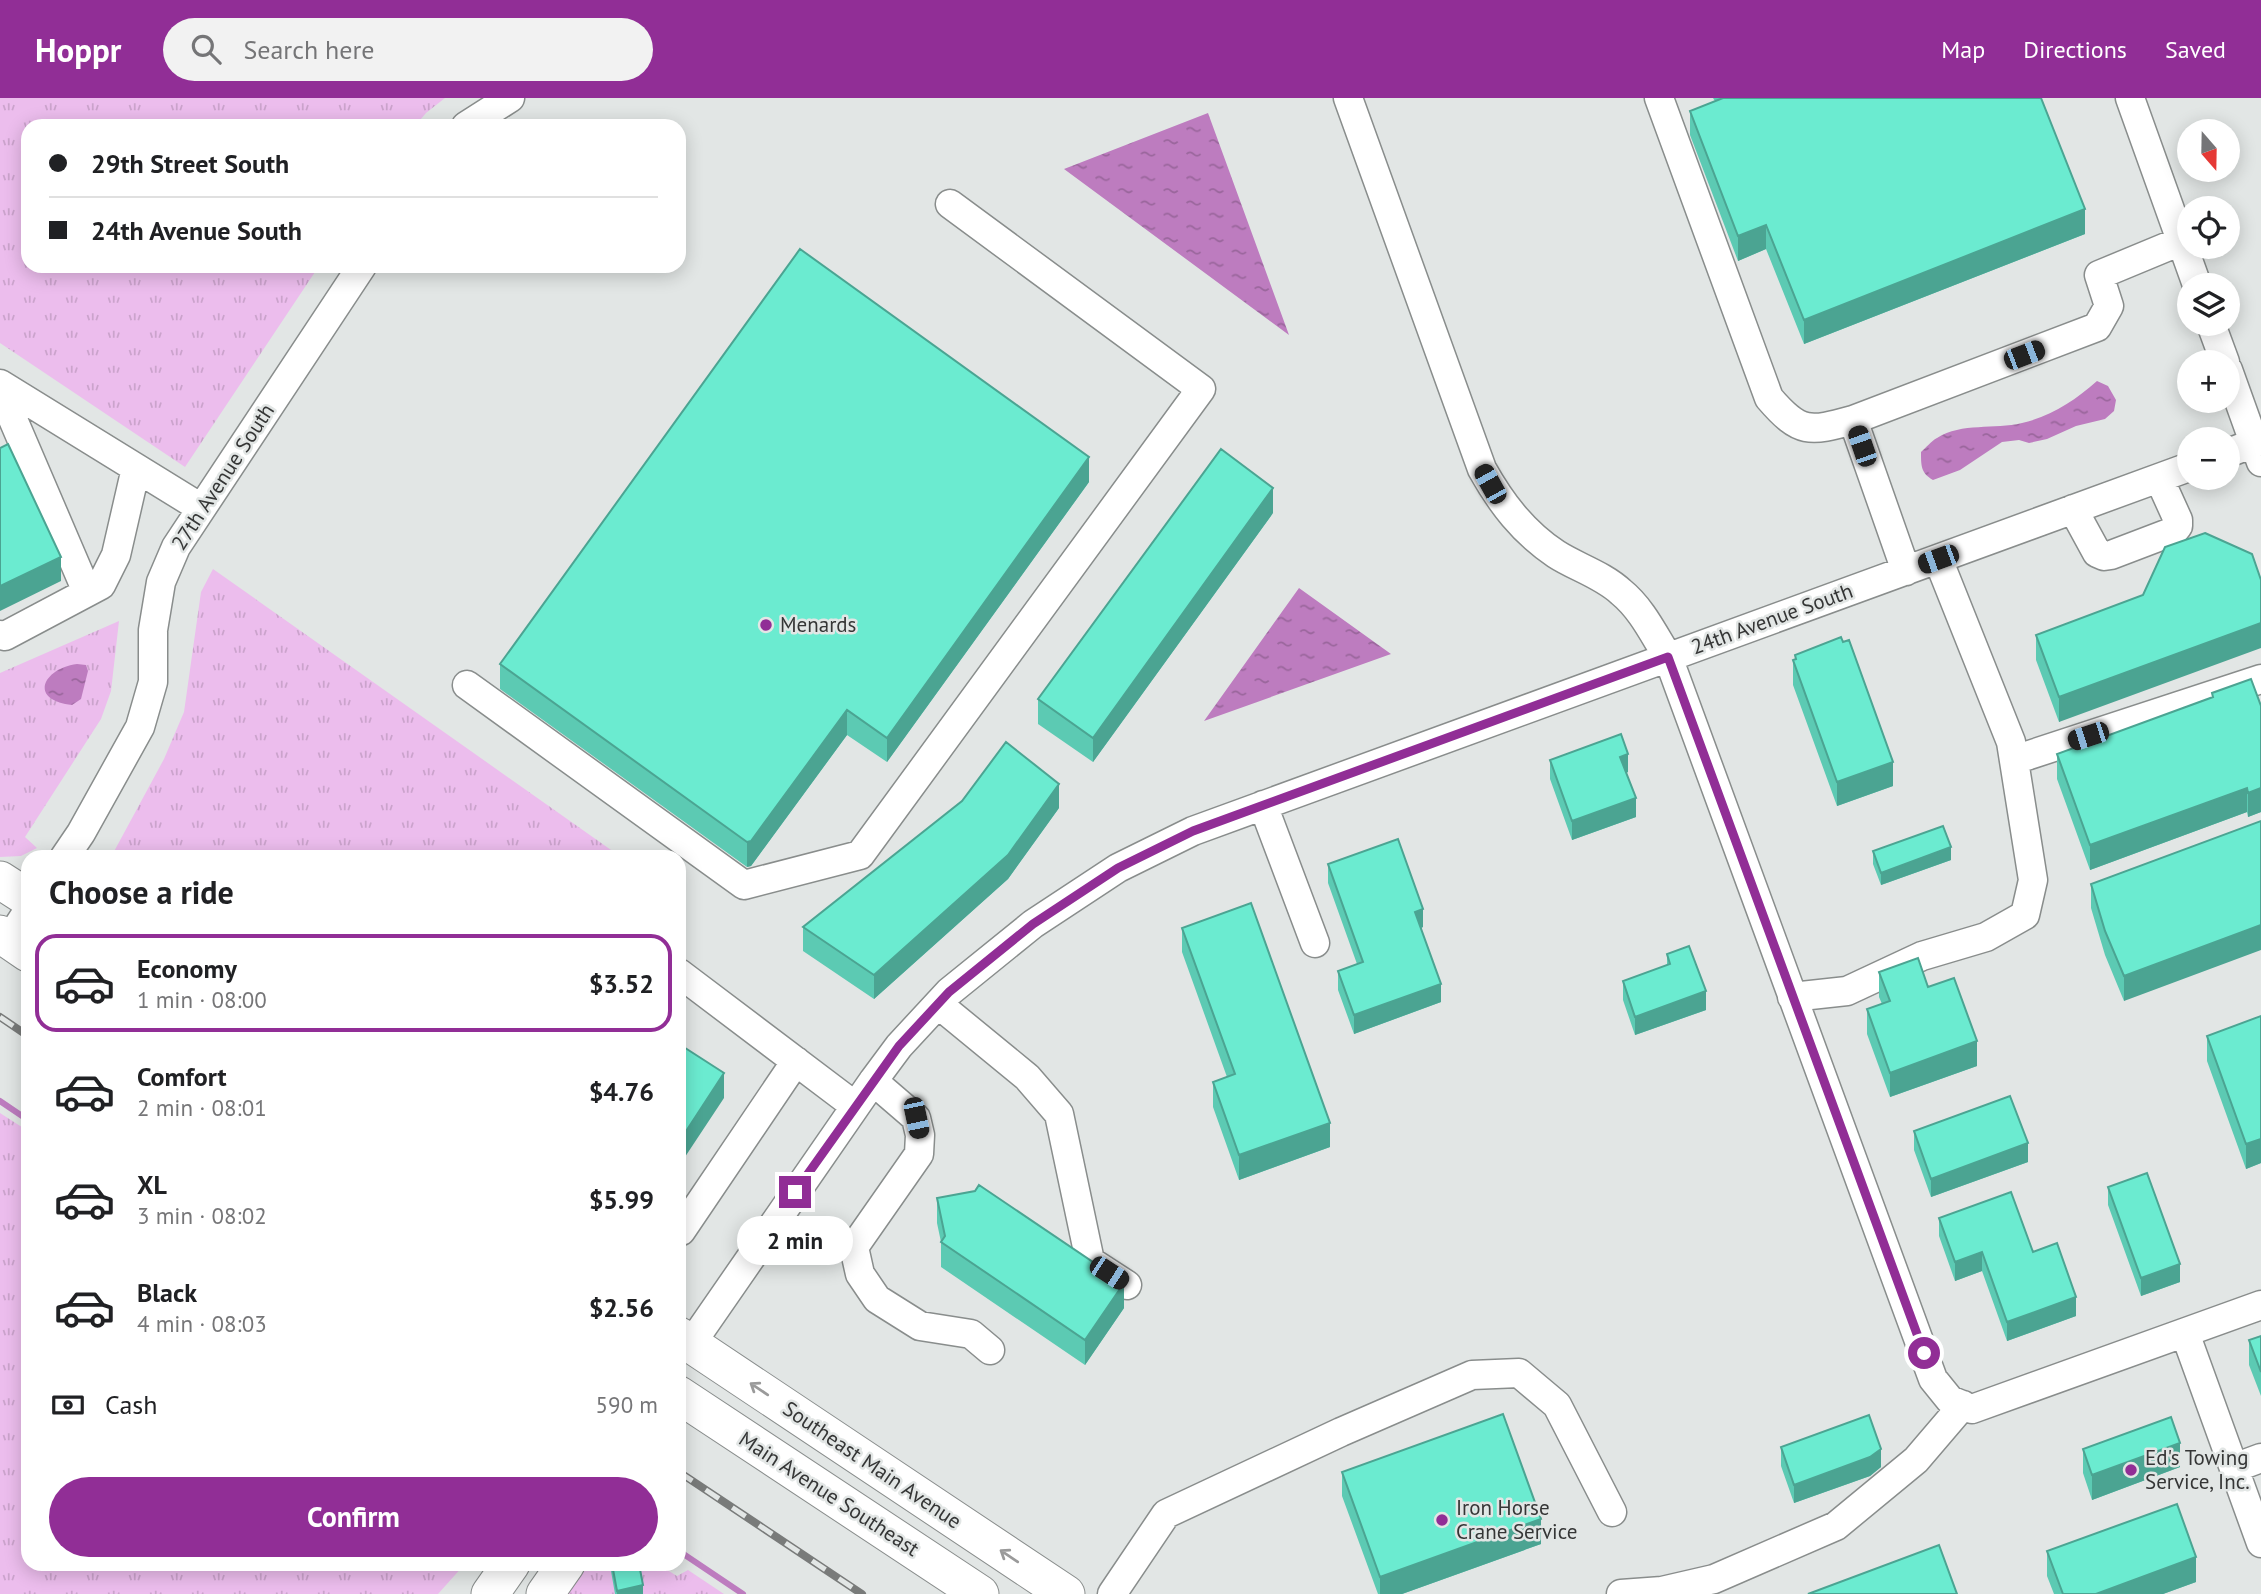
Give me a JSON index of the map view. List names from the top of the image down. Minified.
{"streets":{"main road":["Southeast Main Avenue","Main Avenue Southeast"],"street":["27th Avenue South","24th Avenue South"]},"one_way":["Southeast Main Avenue"],"places":["Menards","Ed's Towing Service, Inc.","Iron Horse Crane Service"],"north":"bottom","page":{"header":"Hoppr","search":"Search here","nav":["Map","Directions","Saved"],"map_buttons":["+","−"],"banner":["29th Street South","24th Avenue South"],"heading":"Choose a ride","list":[{"name":"Economy","note":"1 min · 08:00","value":"$3.52"},{"name":"Comfort","note":"2 min · 08:01","value":"$4.76"},{"name":"XL","note":"3 min · 08:02","value":"$5.99"},{"name":"Black","note":"4 min · 08:03","value":"$2.56"}],"bubble":"2 min","pay":["Cash","590 m"],"buttons":"Confirm"}}
